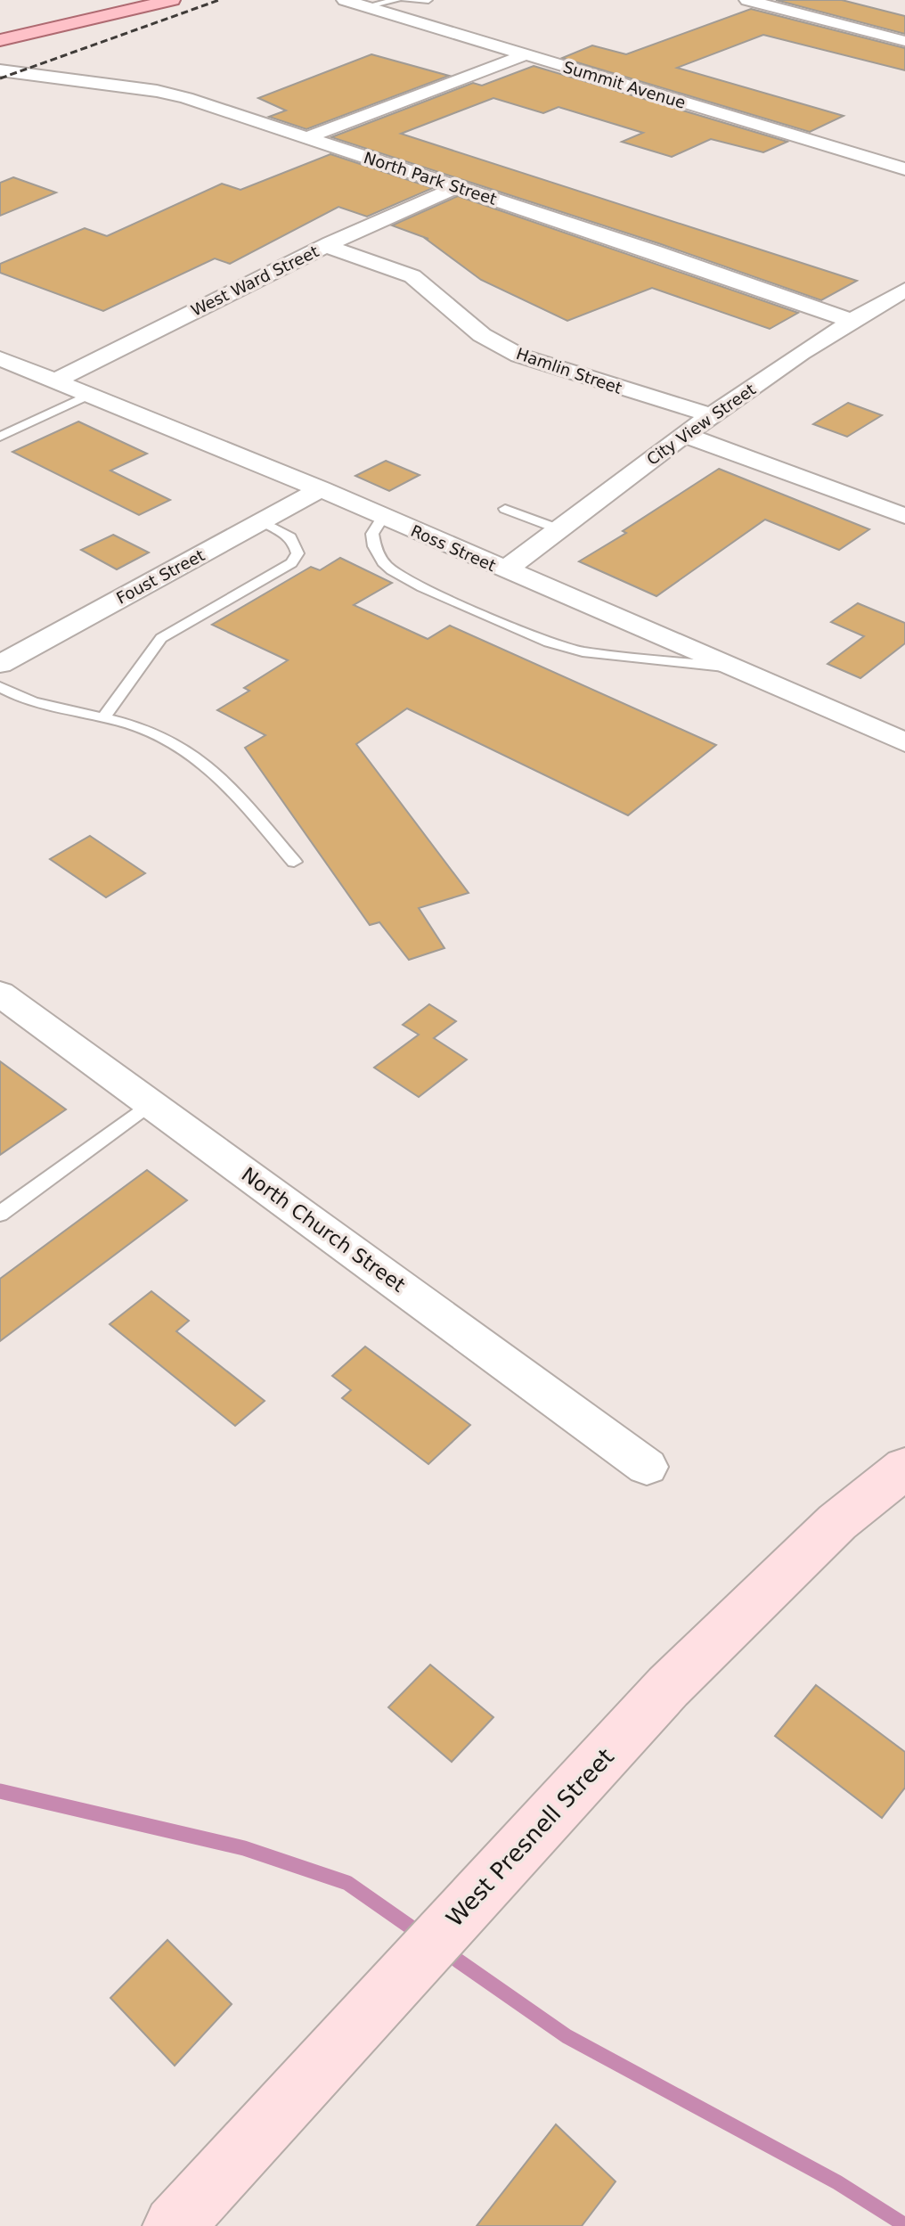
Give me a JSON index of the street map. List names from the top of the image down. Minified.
{"streets":{"main road":["West Presnell Street"],"street":["Summit Avenue","North Park Street","West Ward Street","Hamlin Street","City View Street","Ross Street","Foust Street","North Church Street"]},"crossings":[["North Park Street","West Ward Street"],["North Park Street","City View Street"],["West Ward Street","Hamlin Street"],["West Ward Street","Ross Street"],["Hamlin Street","City View Street"],["City View Street","Ross Street"],["Ross Street","Foust Street"]]}
